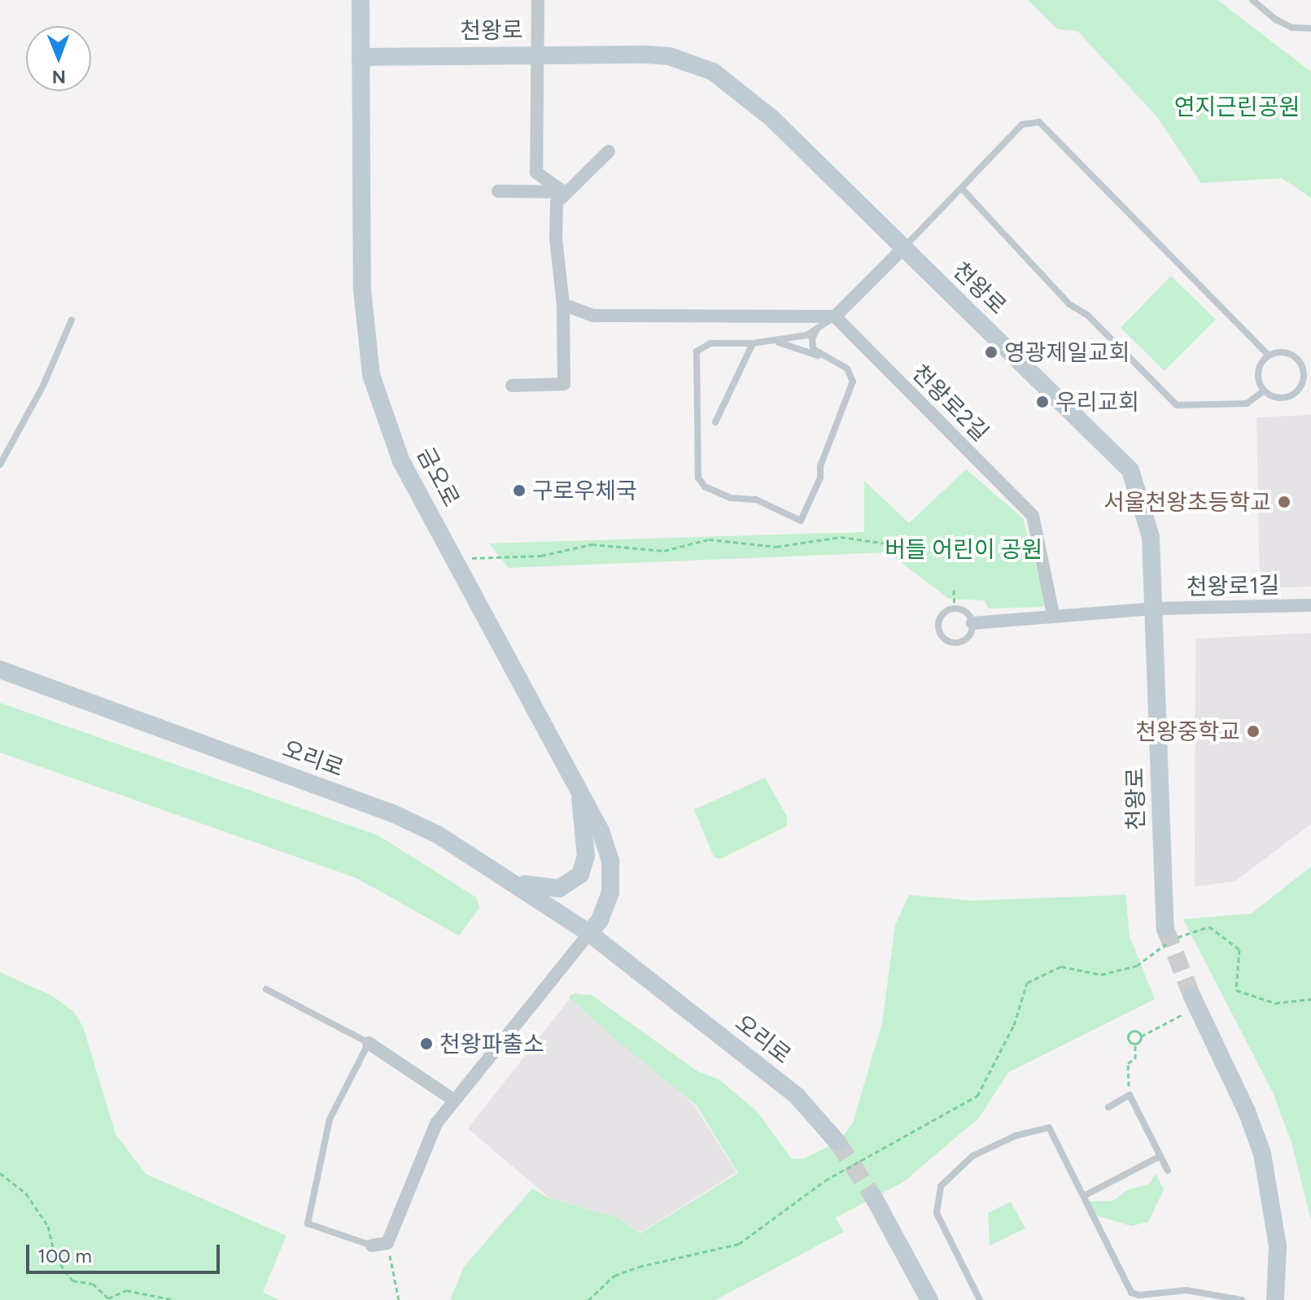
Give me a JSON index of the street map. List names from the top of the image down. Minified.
{"streets":{"main road":["천왕로","금오로","오리로"],"street":["천왕로2길","천왕로1길"]},"crossings":[["천왕로","금오로"],["천왕로","천왕로1길"],["금오로","오리로"]],"parks":["연지근린공원","버들 어린이 공원"],"places":["영광제일교회","우리교회","구로우체국","서울천왕초등학교","천왕중학교","천왕파출소"],"scale_bar":"100 m","north":"bottom"}
